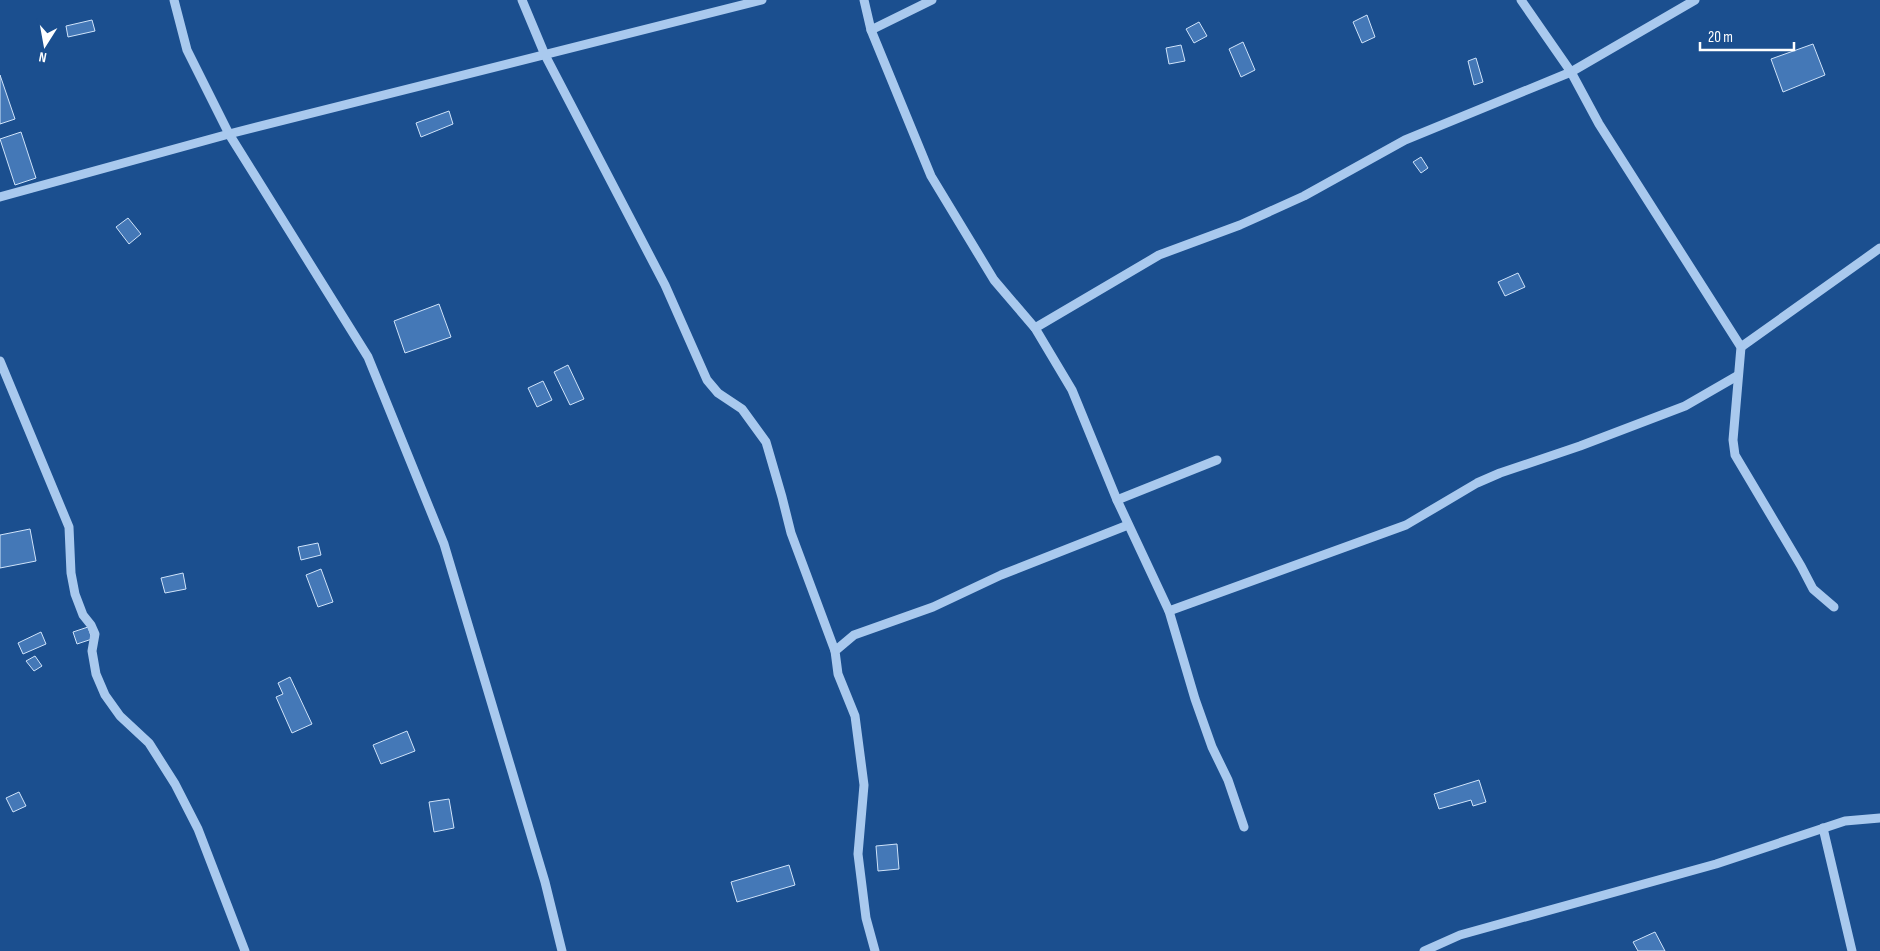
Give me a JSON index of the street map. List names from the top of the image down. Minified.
{"scale_bar":"20 m","north":"bottom"}
